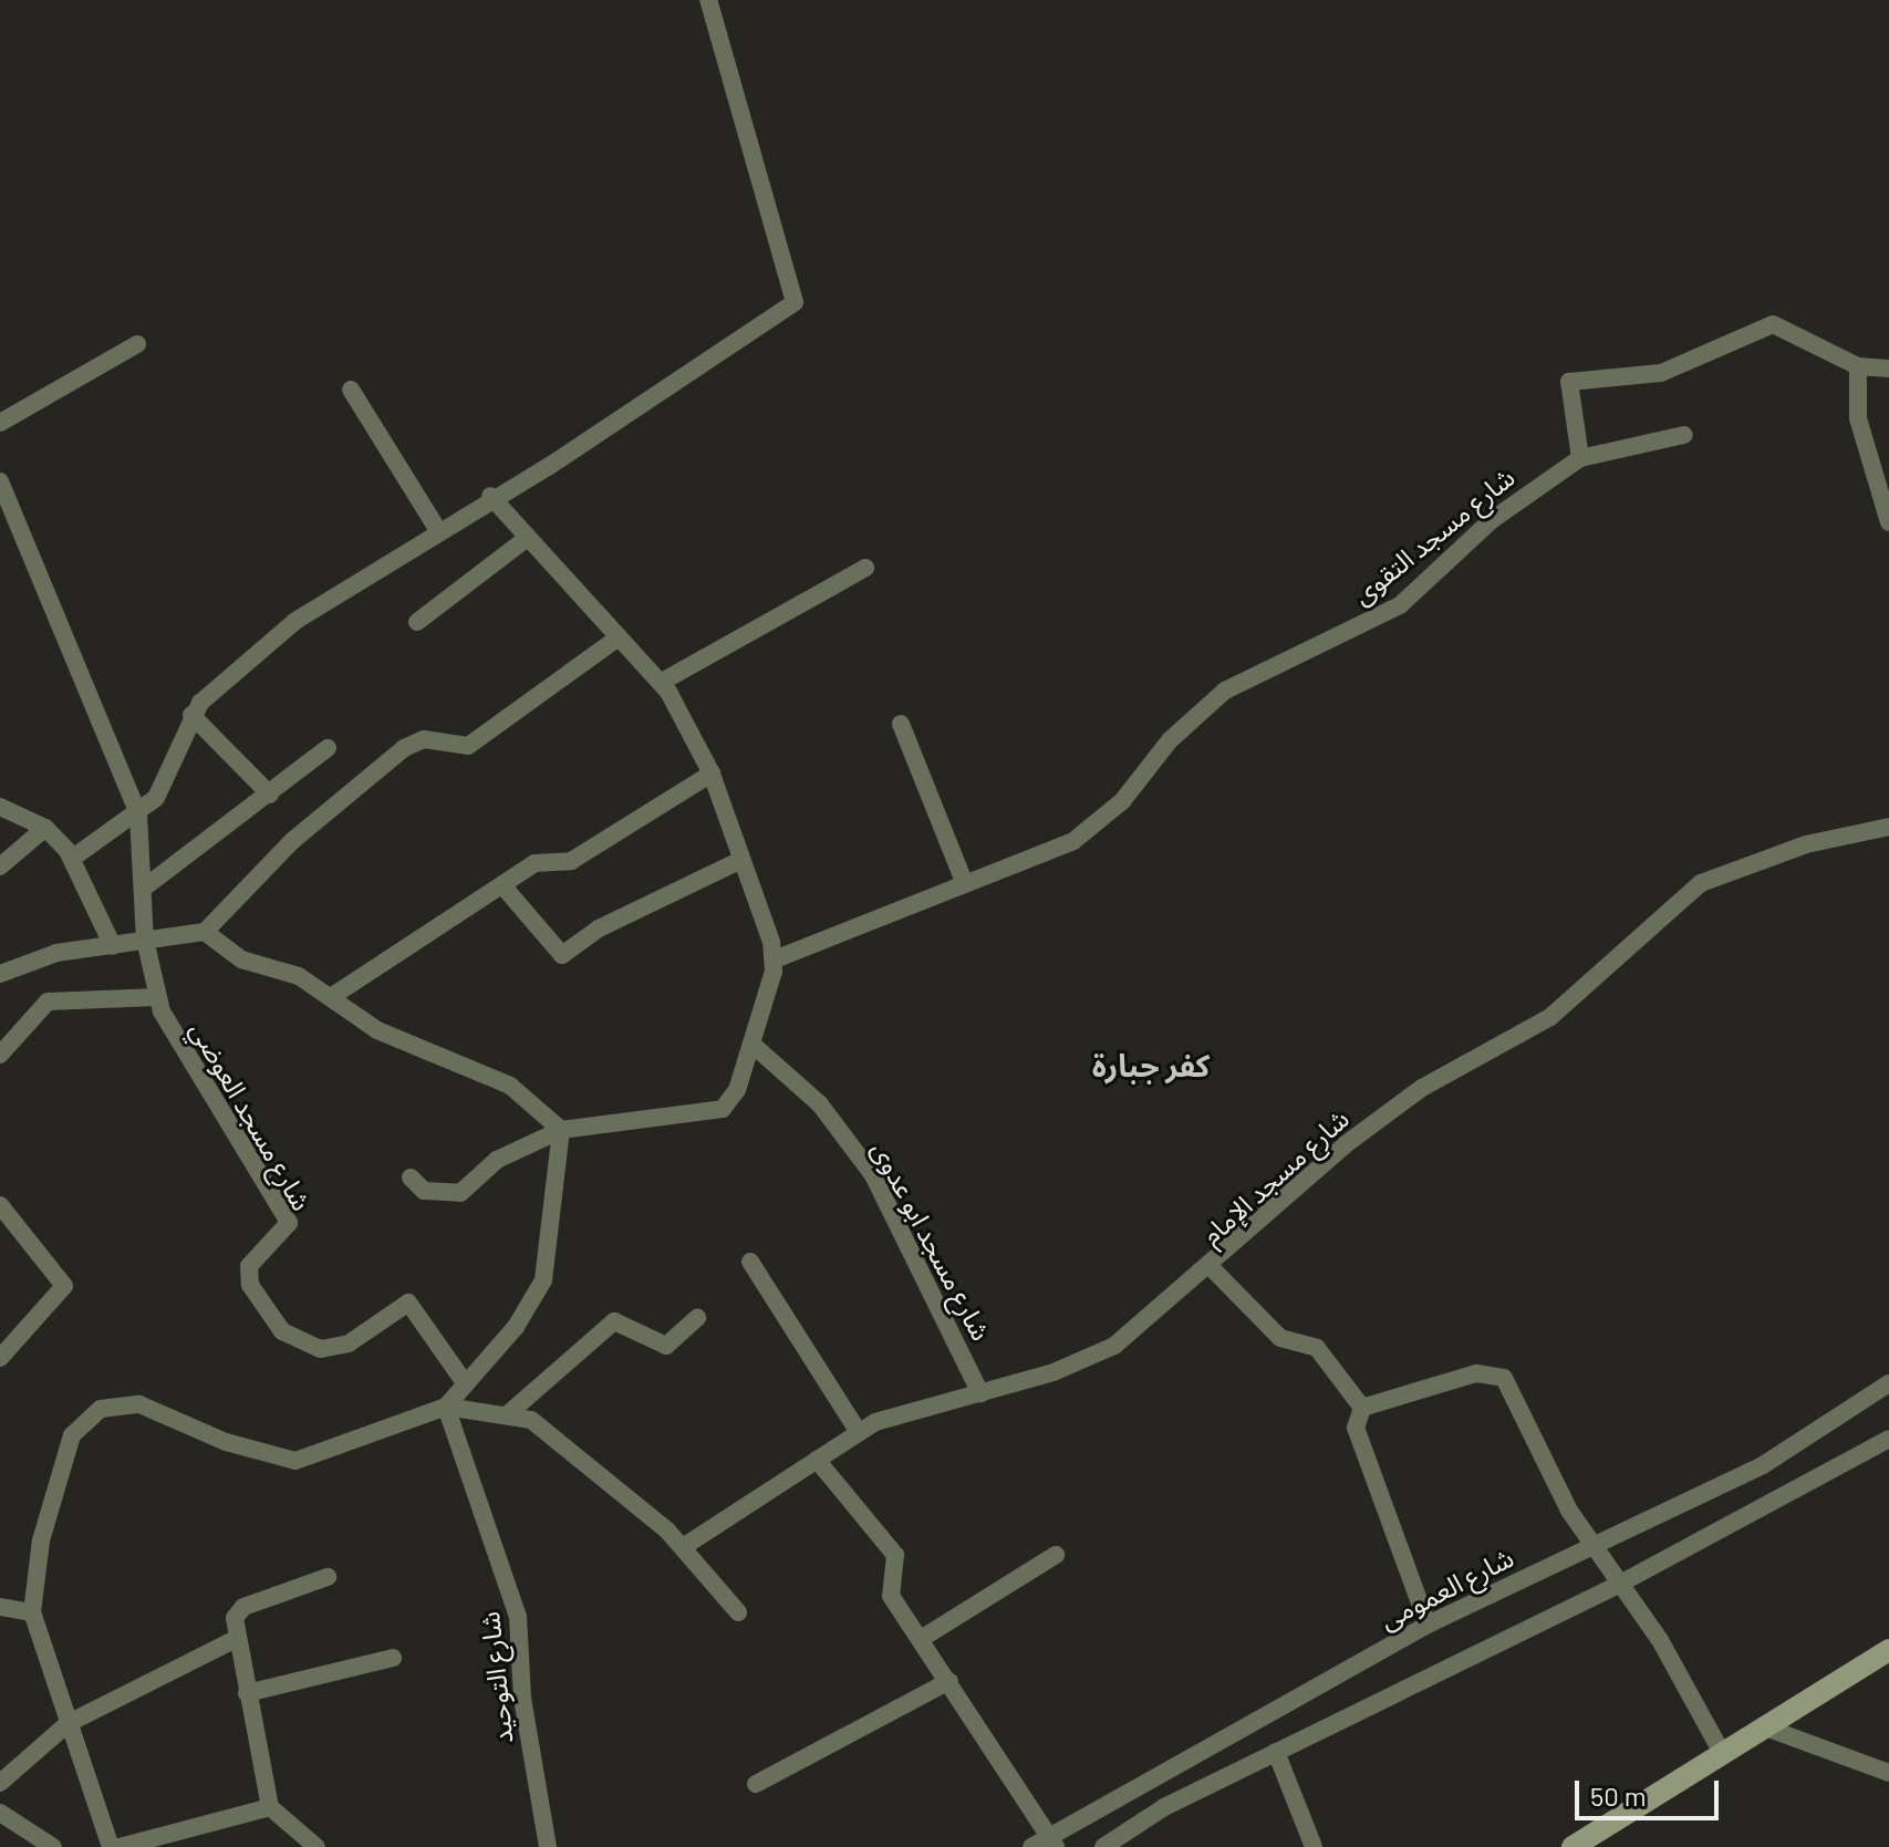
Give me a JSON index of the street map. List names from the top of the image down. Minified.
{"streets":{"street":["شارع مسجد التقوى","شارع مسجد العوضي","شارع مسجد الإمام","شارع مسجد ابو عدوى","شارع العمومى","شارع التوحيد"]},"crossings":[["شارع مسجد الإمام","شارع مسجد ابو عدوى"]],"districts":["كفر جبارة"],"scale_bar":"50 m"}
